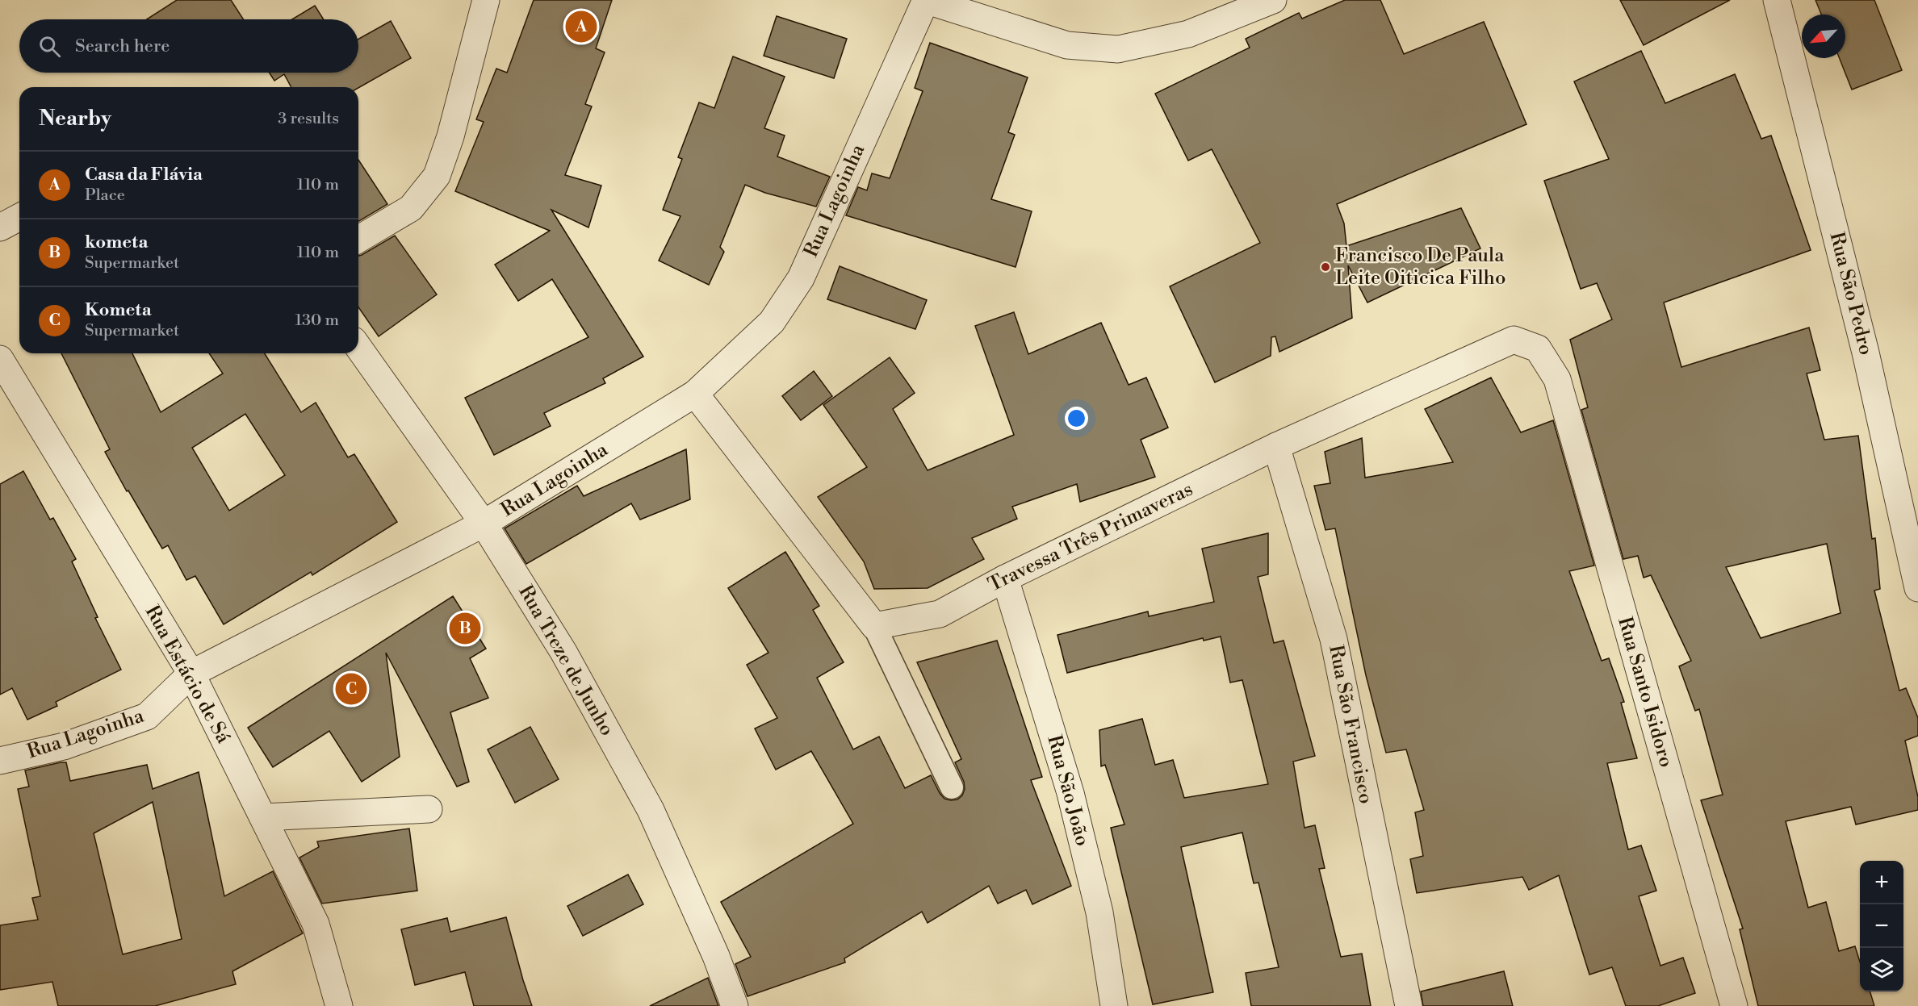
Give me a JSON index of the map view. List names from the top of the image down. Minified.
{"streets":{"street":["Rua Lagoinha","Rua São Pedro","Travessa Três Primaveras","Rua Treze de Junho","Rua Estácio de Sá","Rua Santo Isidoro","Rua São Francisco","Rua São João"]},"crossings":[["Rua Lagoinha","Rua Treze de Junho"],["Rua Lagoinha","Rua Estácio de Sá"],["Travessa Três Primaveras","Rua Santo Isidoro"],["Travessa Três Primaveras","Rua São Francisco"],["Travessa Três Primaveras","Rua São João"]],"places":["Francisco De Paula Leite Oiticica Filho"],"north":"bottom left","page":{"pins":["A","B","C"],"search":"Search here","heading":["Nearby","3 results"],"list":[{"mark":"A","name":"Casa da Flávia","note":"Place","value":"110 m"},{"mark":"B","name":"kometa","note":"Supermarket","value":"110 m"},{"mark":"C","name":"Kometa","note":"Supermarket","value":"130 m"}],"map_buttons":["+","−"]}}
